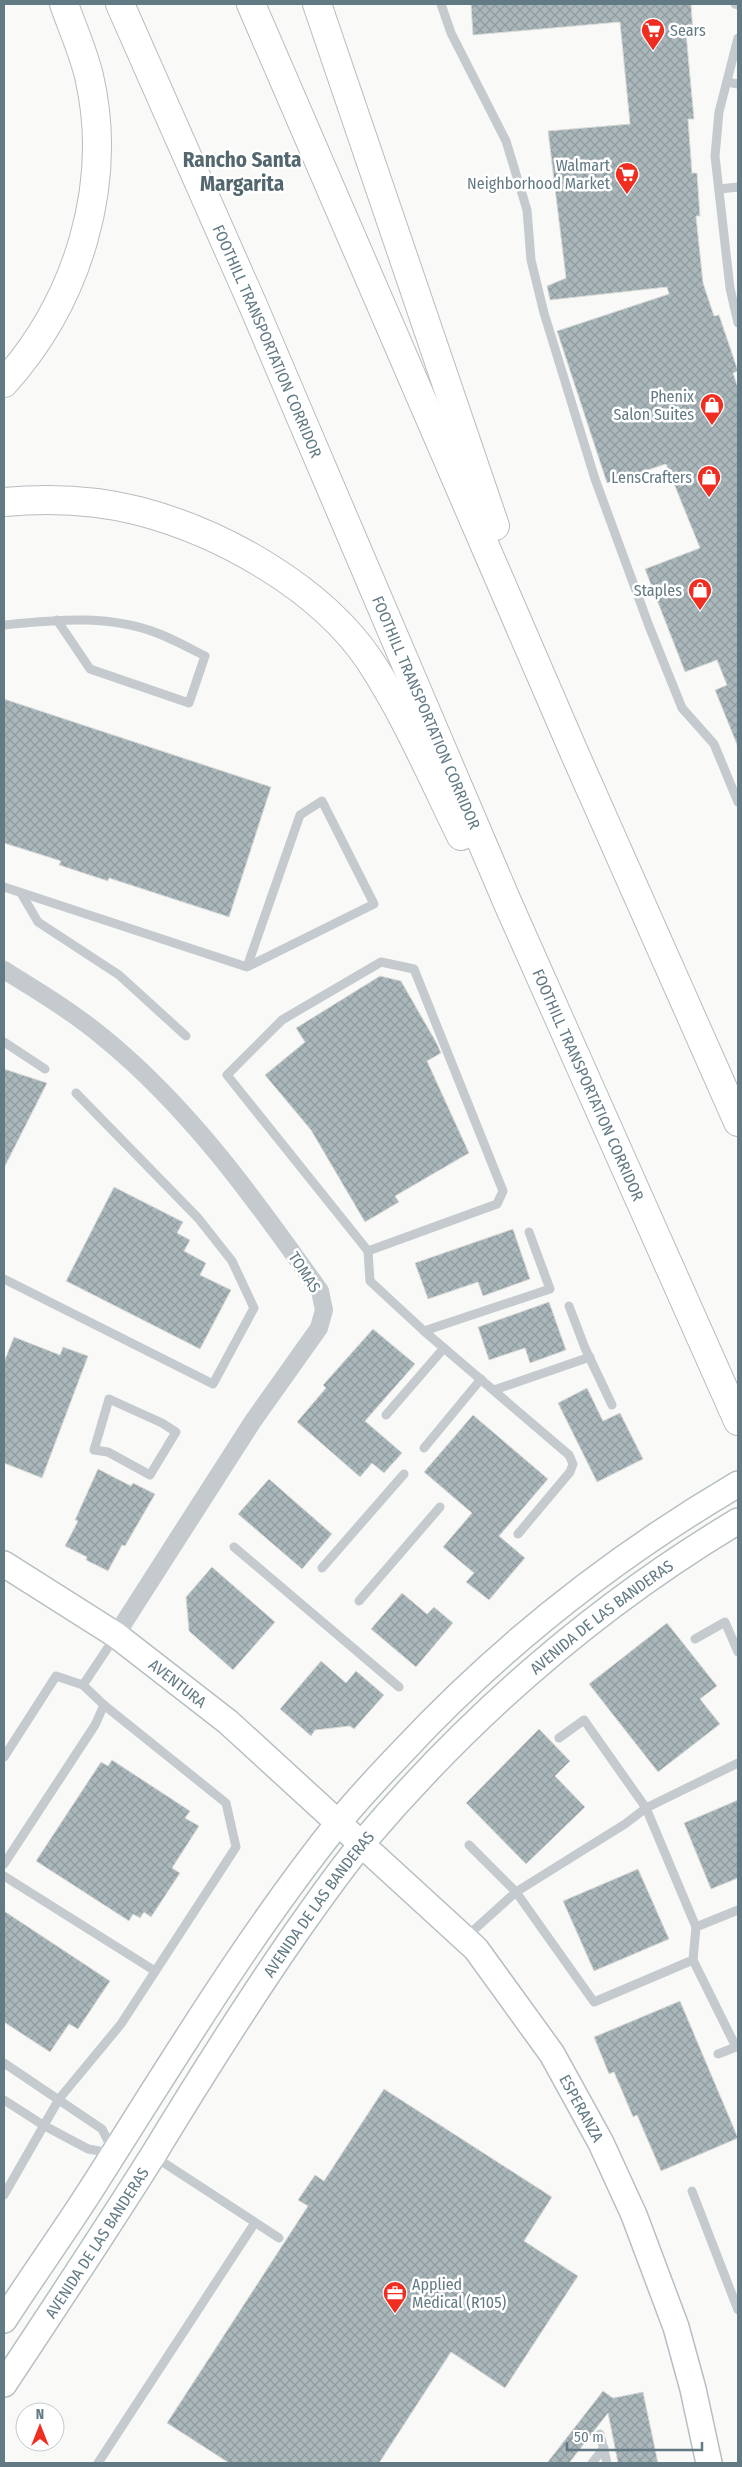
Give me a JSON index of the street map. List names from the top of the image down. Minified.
{"streets":{"highway":["FOOTHILL TRANSPORTATION CORRIDOR"],"main road":["AVENIDA DE LAS BANDERAS","AVENTURA","ESPERANZA"],"street":["TOMAS"]},"crossings":[["TOMAS","AVENTURA"],["AVENIDA DE LAS BANDERAS","AVENTURA"],["AVENIDA DE LAS BANDERAS","ESPERANZA"],["AVENTURA","ESPERANZA"]],"districts":["Rancho Santa Margarita"],"places":{"supermarket":["Sears","Walmart Neighborhood Market"],"shop":["Phenix Salon Suites","LensCrafters","Staples"],"office":["Applied Medical (R105)"]},"scale_bar":"50 m","north":"top"}
